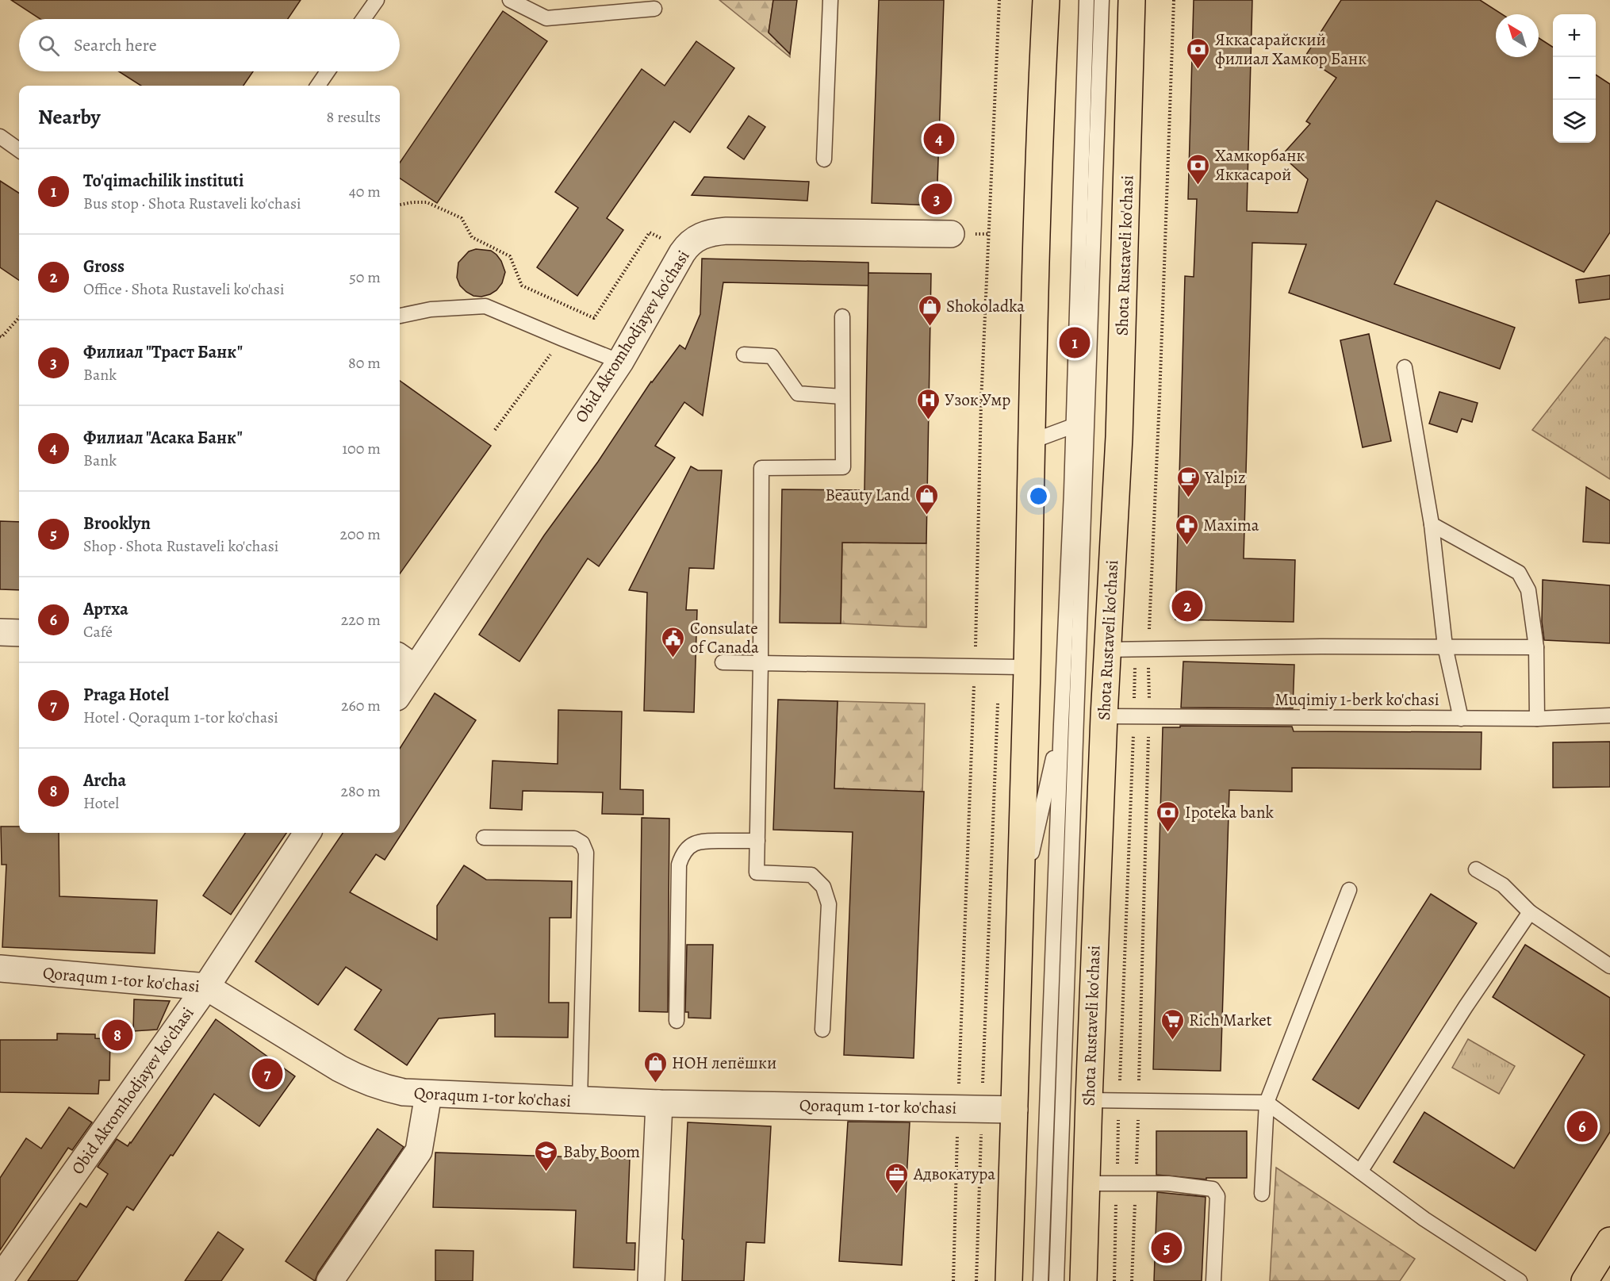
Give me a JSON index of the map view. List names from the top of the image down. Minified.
{"streets":{"main road":["Shota Rustaveli ko'chasi"],"street":["Obid Akromhodjayev ko'chasi","Qoraqum 1-tor ko'chasi"],"lane":["Muqimiy 1-berk ko'chasi"]},"crossings":[["Shota Rustaveli ko'chasi","Muqimiy 1-berk ko'chasi"],["Obid Akromhodjayev ko'chasi","Qoraqum 1-tor ko'chasi"]],"places":{"bank":["Яккасарайский филиал Хамкор Банк","Хамкорбанк Яккасарой","Ipoteka bank"],"shop":["Shokoladka","Beauty Land","НОН лепёшки"],"hospital":["Узок Умр"],"cafe":["Yalpiz"],"pharmacy":["Maxima"],"public building":["Consulate of Canada"],"supermarket":["Rich Market"],"school or university":["Baby Boom"],"office":["Адвокатура"]},"north":"top left","page":{"map_buttons":["+","−"],"search":"Search here","heading":["Nearby","8 results"],"pins":["4","3","1","2","8","7","6","5"],"list":[{"mark":"1","name":"To'qimachilik instituti","note":"Bus stop · Shota Rustaveli ko'chasi","value":"40 m"},{"mark":"2","name":"Gross","note":"Office · Shota Rustaveli ko'chasi","value":"50 m"},{"mark":"3","name":"Филиал \"Траст Банк\"","note":"Bank","value":"80 m"},{"mark":"4","name":"Филиал \"Асака Банк\"","note":"Bank","value":"100 m"},{"mark":"5","name":"Brooklyn","note":"Shop · Shota Rustaveli ko'chasi","value":"200 m"},{"mark":"6","name":"Артха","note":"Café","value":"220 m"},{"mark":"7","name":"Praga Hotel","note":"Hotel · Qoraqum 1-tor ko'chasi","value":"260 m"},{"mark":"8","name":"Archa","note":"Hotel","value":"280 m"}]}}
